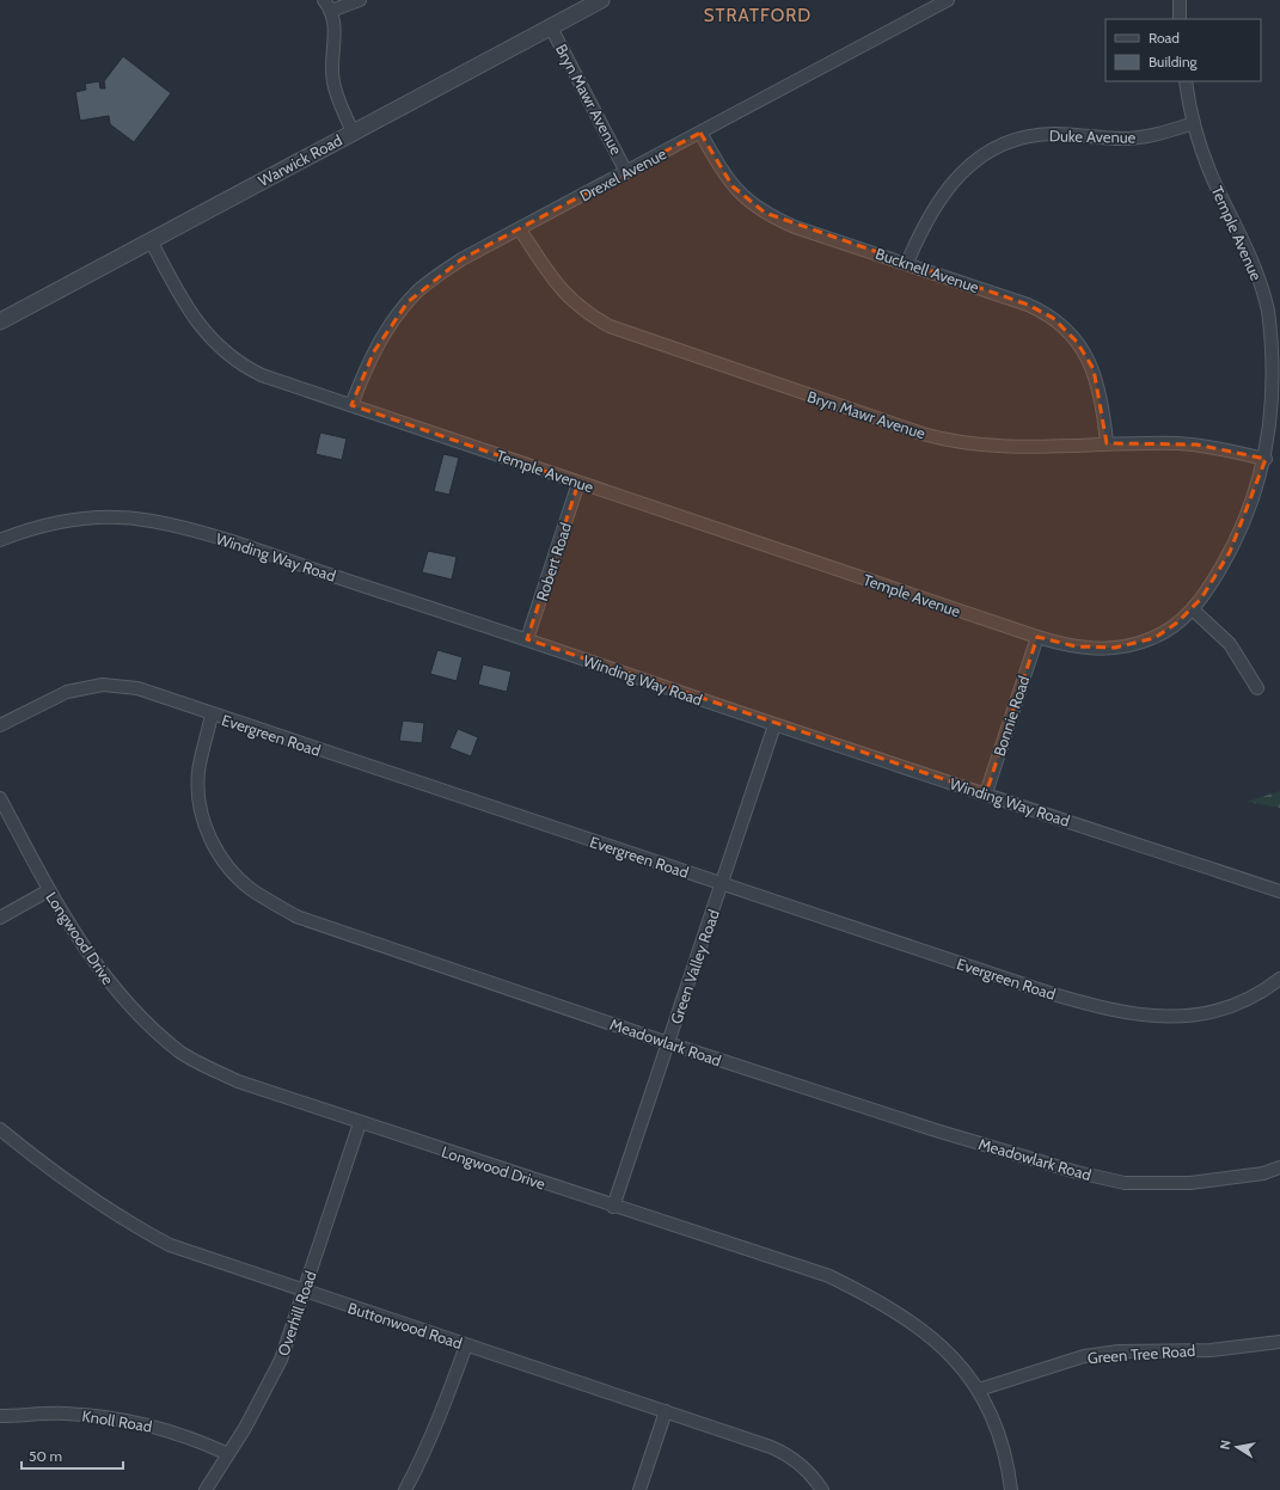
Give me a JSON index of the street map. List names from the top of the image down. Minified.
{"streets":{"street":["Bryn Mawr Avenue","Duke Avenue","Warwick Road","Drexel Avenue","Temple Avenue","Bucknell Avenue","Winding Way Road","Robert Road","Bonnie Road","Evergreen Road","Longwood Drive","Green Valley Road","Meadowlark Road","Overhill Road","Buttonwood Road","Green Tree Road","Knoll Road"]},"crossings":[["Bryn Mawr Avenue","Warwick Road"],["Bryn Mawr Avenue","Drexel Avenue"],["Bryn Mawr Avenue","Temple Avenue"],["Bryn Mawr Avenue","Bucknell Avenue"],["Duke Avenue","Temple Avenue"],["Duke Avenue","Bucknell Avenue"],["Warwick Road","Temple Avenue"],["Drexel Avenue","Temple Avenue"],["Drexel Avenue","Bucknell Avenue"],["Temple Avenue","Robert Road"],["Temple Avenue","Bonnie Road"],["Winding Way Road","Robert Road"],["Winding Way Road","Bonnie Road"],["Winding Way Road","Green Valley Road"],["Evergreen Road","Green Valley Road"],["Evergreen Road","Meadowlark Road"],["Longwood Drive","Green Valley Road"],["Longwood Drive","Overhill Road"],["Longwood Drive","Green Tree Road"],["Green Valley Road","Meadowlark Road"],["Overhill Road","Buttonwood Road"],["Overhill Road","Knoll Road"]],"districts":["STRATFORD"],"legend":["Road","Building"],"scale_bar":"50 m","north":"left"}
